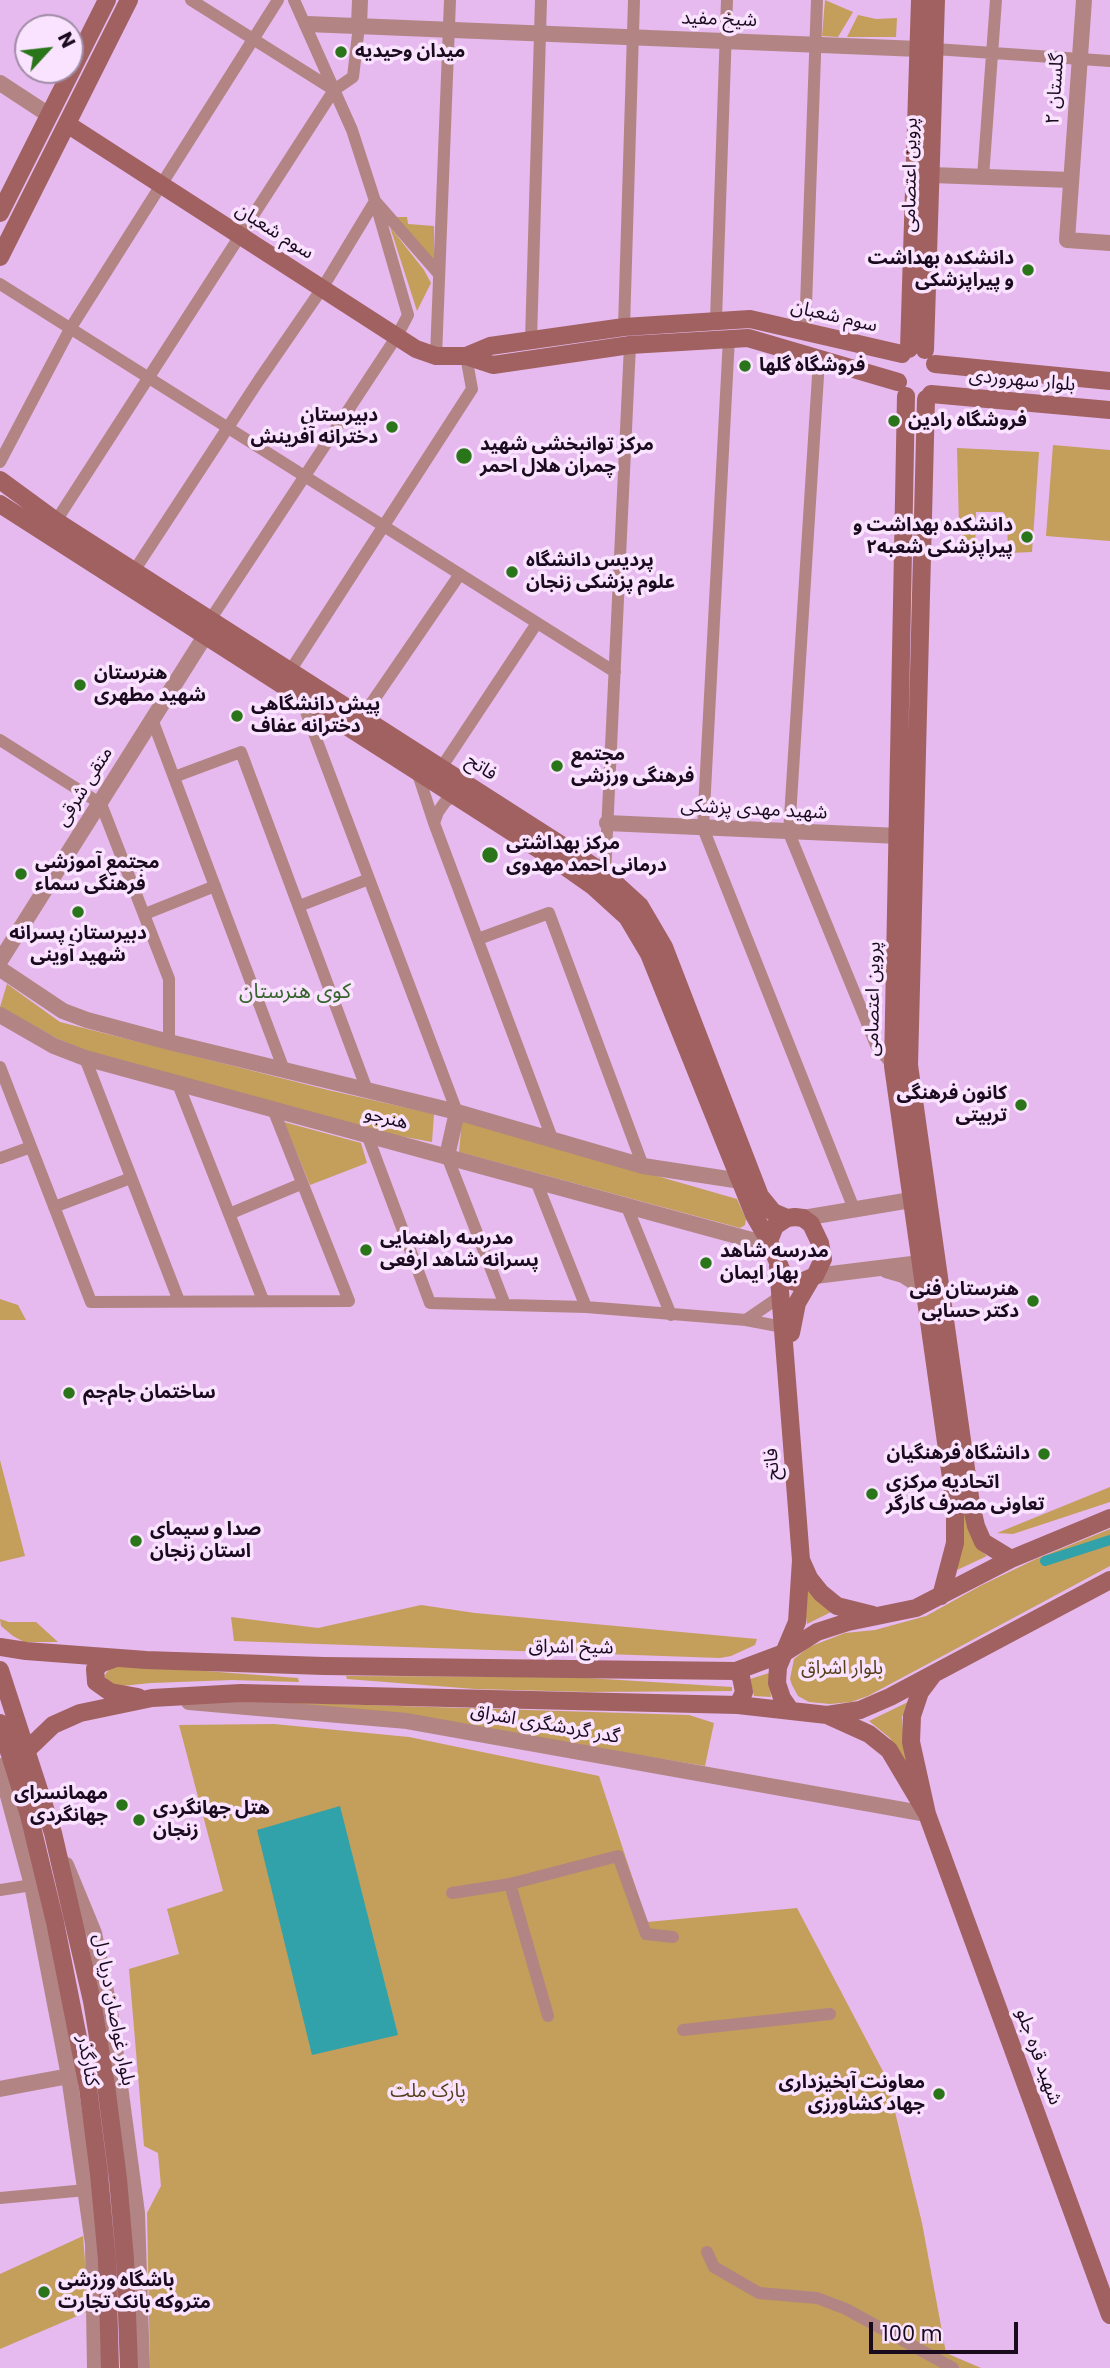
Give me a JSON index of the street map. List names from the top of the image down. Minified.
{"streets":{"main road":["پروین اعتصامی","سوم شعبان","بلوار سهروردی","فاتح","شیخ اشراق","بلوار غواصان دریا دل","شهید قره جلو"],"street":["شیخ مفید","گلستان ۲","متقی شرقی","شهید مهدی پزشکی","هنرجو","گدر گردشگری اشراق","کنارگذر"]},"crossings":[["شیخ مفید","پروین اعتصامی"],["پروین اعتصامی","سوم شعبان"],["پروین اعتصامی","بلوار سهروردی"],["پروین اعتصامی","شهید مهدی پزشکی"],["پروین اعتصامی","شیخ اشراق"],["سوم شعبان","بلوار سهروردی"],["فاتح","متقی شرقی"],["فاتح","هنرجو"],["فاتح","شیخ اشراق"],["گدر گردشگری اشراق","شهید قره جلو"],["بلوار غواصان دریا دل","کنارگذر"]],"districts":["کوی هنرستان"],"parks":["بلوار اشراق","پارک ملت"],"places":["میدان وحیدیه","دانشکده بهداشت و پیراپزشکی","فروشگاه گلها","فروشگاه رادین","دبیرستان دخترانه آفرینش","مرکز توانبخشی شهید چمران هلال احمر","دانشکده بهداشت و پیراپزشکى شعبه۲","پردیس دانشگاه علوم پزشکى زنجان","هنرستان شهید مطهری","پیش دانشگاهی دخترانه عفاف","مجتمع فرهنگی ورزشی","مرکز بهداشتی درمانی احمد مهدوی","مجتمع آموزشی فرهنگی سماء","دبیرستان پسرانه شهید آوینی","کانون فرهنگی تربیتی","مدرسه راهنمایی پسرانه شاهد ارفعی","مدرسه شاهد بهار ایمان","هنرستان فنی دکتر حسابی","ساختمان جام‌جم","دانشگاه فرهنگیان","اتحادیه مرکزی تعاونی مصرف کارگر","صدا و سیمای استان زنجان","مهمانسرای جهانگردی","هتل جهانگردی زنجان","معاونت آبخیزداری جهاد کشاورزی","باشگاه ورزشی متروکه بانک تجارت"],"scale_bar":"100 m","north":"top right"}
